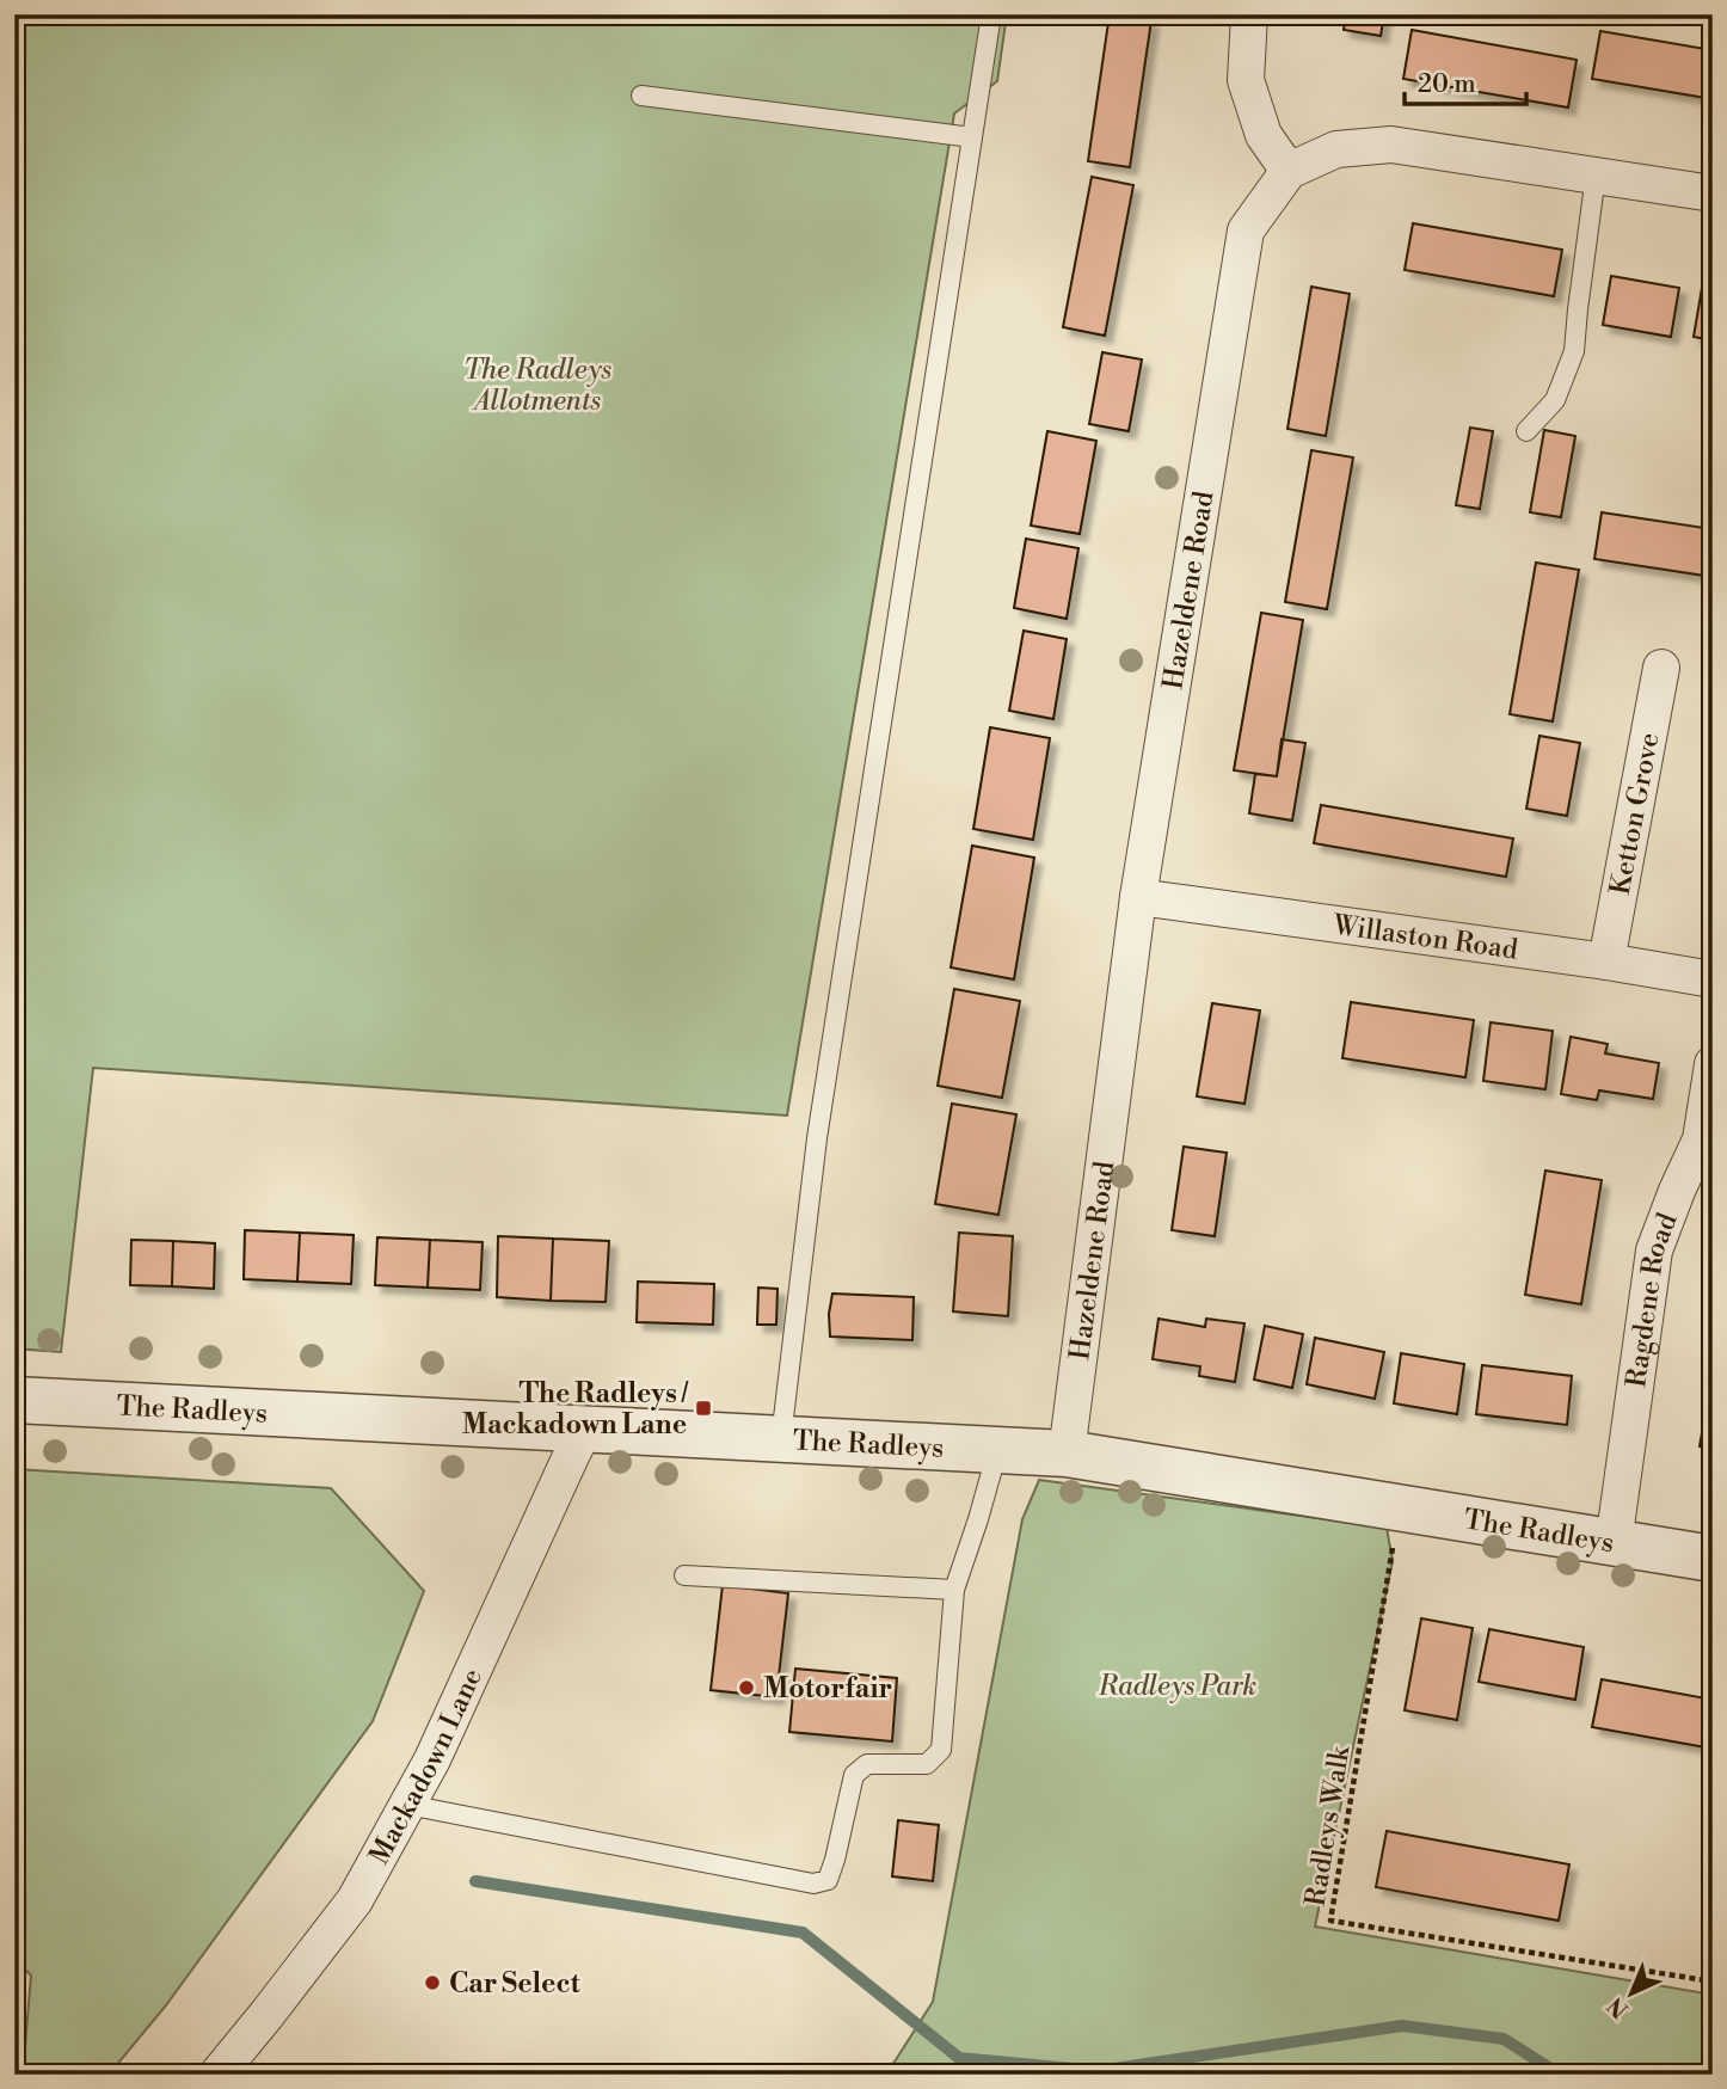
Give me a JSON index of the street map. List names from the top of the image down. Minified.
{"streets":{"street":["Hazeldene Road","Ketton Grove","Willaston Road","Ragdene Road","The Radleys","Mackadown Lane"],"path":["Radleys Walk"]},"crossings":[["Hazeldene Road","Willaston Road"],["Hazeldene Road","The Radleys"],["Ketton Grove","Willaston Road"],["Ragdene Road","The Radleys"],["The Radleys","Mackadown Lane"],["The Radleys","Radleys Walk"]],"parks":["The Radleys Allotments","Radleys Park"],"places":{"transit":["The Radleys / Mackadown Lane"],"other":["Motorfair","Car Select"]},"scale_bar":"20 m","north":"bottom left"}
